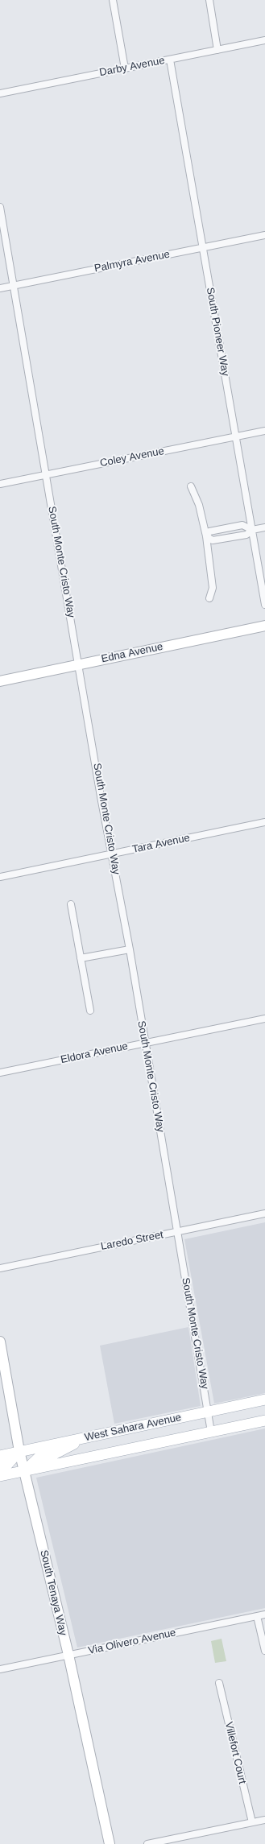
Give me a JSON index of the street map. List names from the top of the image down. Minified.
{"streets":{"main road":["West Sahara Avenue"],"street":["Darby Avenue","Palmyra Avenue","South Pioneer Way","Coley Avenue","South Monte Cristo Way","Edna Avenue","Tara Avenue","Eldora Avenue","Laredo Street","South Tenaya Way","Via Olivero Avenue","Villefort Court"]},"crossings":[["Darby Avenue","South Pioneer Way"],["Palmyra Avenue","South Pioneer Way"],["Palmyra Avenue","South Monte Cristo Way"],["South Pioneer Way","Coley Avenue"],["Coley Avenue","South Monte Cristo Way"],["South Monte Cristo Way","Edna Avenue"],["South Monte Cristo Way","Tara Avenue"],["South Monte Cristo Way","Eldora Avenue"],["South Monte Cristo Way","Laredo Street"],["South Monte Cristo Way","West Sahara Avenue"],["West Sahara Avenue","South Tenaya Way"],["South Tenaya Way","Via Olivero Avenue"]]}
